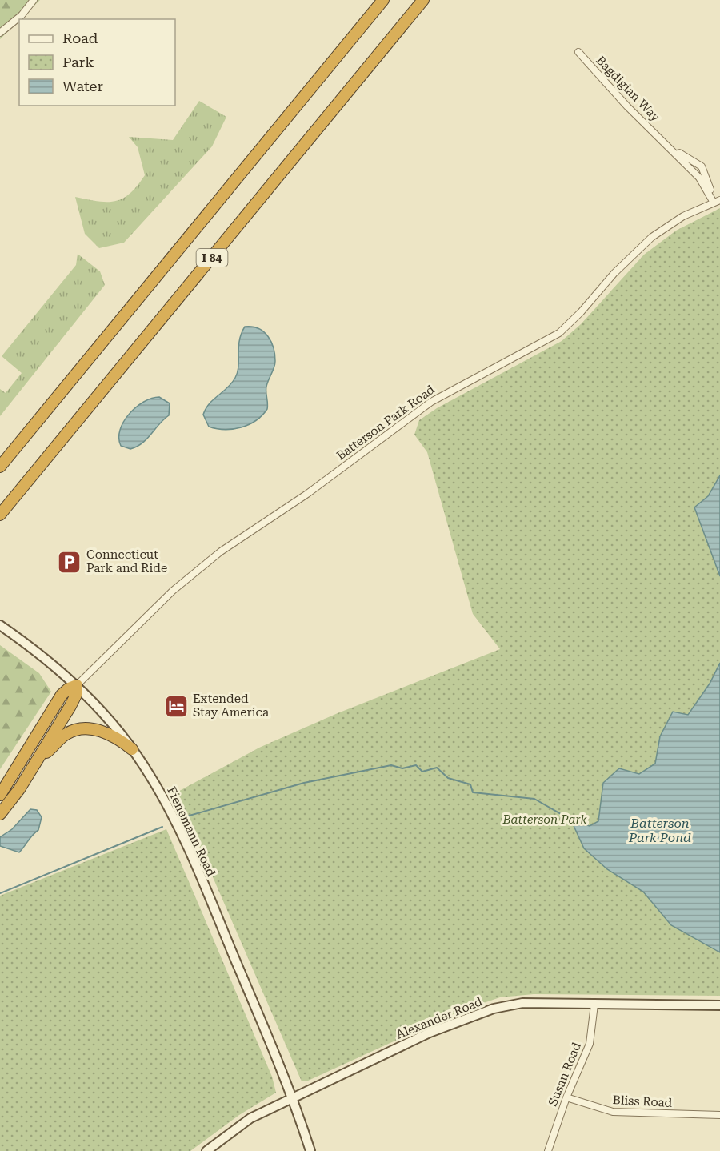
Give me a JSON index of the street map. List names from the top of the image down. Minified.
{"streets":{"highway":["I 84"],"main road":["Fienemann Road","Alexander Road"],"street":["Bagdigian Way","Batterson Park Road","Susan Road","Bliss Road"]},"crossings":[["Bagdigian Way","Batterson Park Road"],["Batterson Park Road","Fienemann Road"],["Fienemann Road","Alexander Road"],["Alexander Road","Susan Road"],["Susan Road","Bliss Road"]],"water":["Batterson Park Pond"],"parks":["Batterson Park"],"places":{"parking":["Connecticut Park and Ride"],"hotel":["Extended Stay America"]},"legend":["Road","Park","Water"]}
